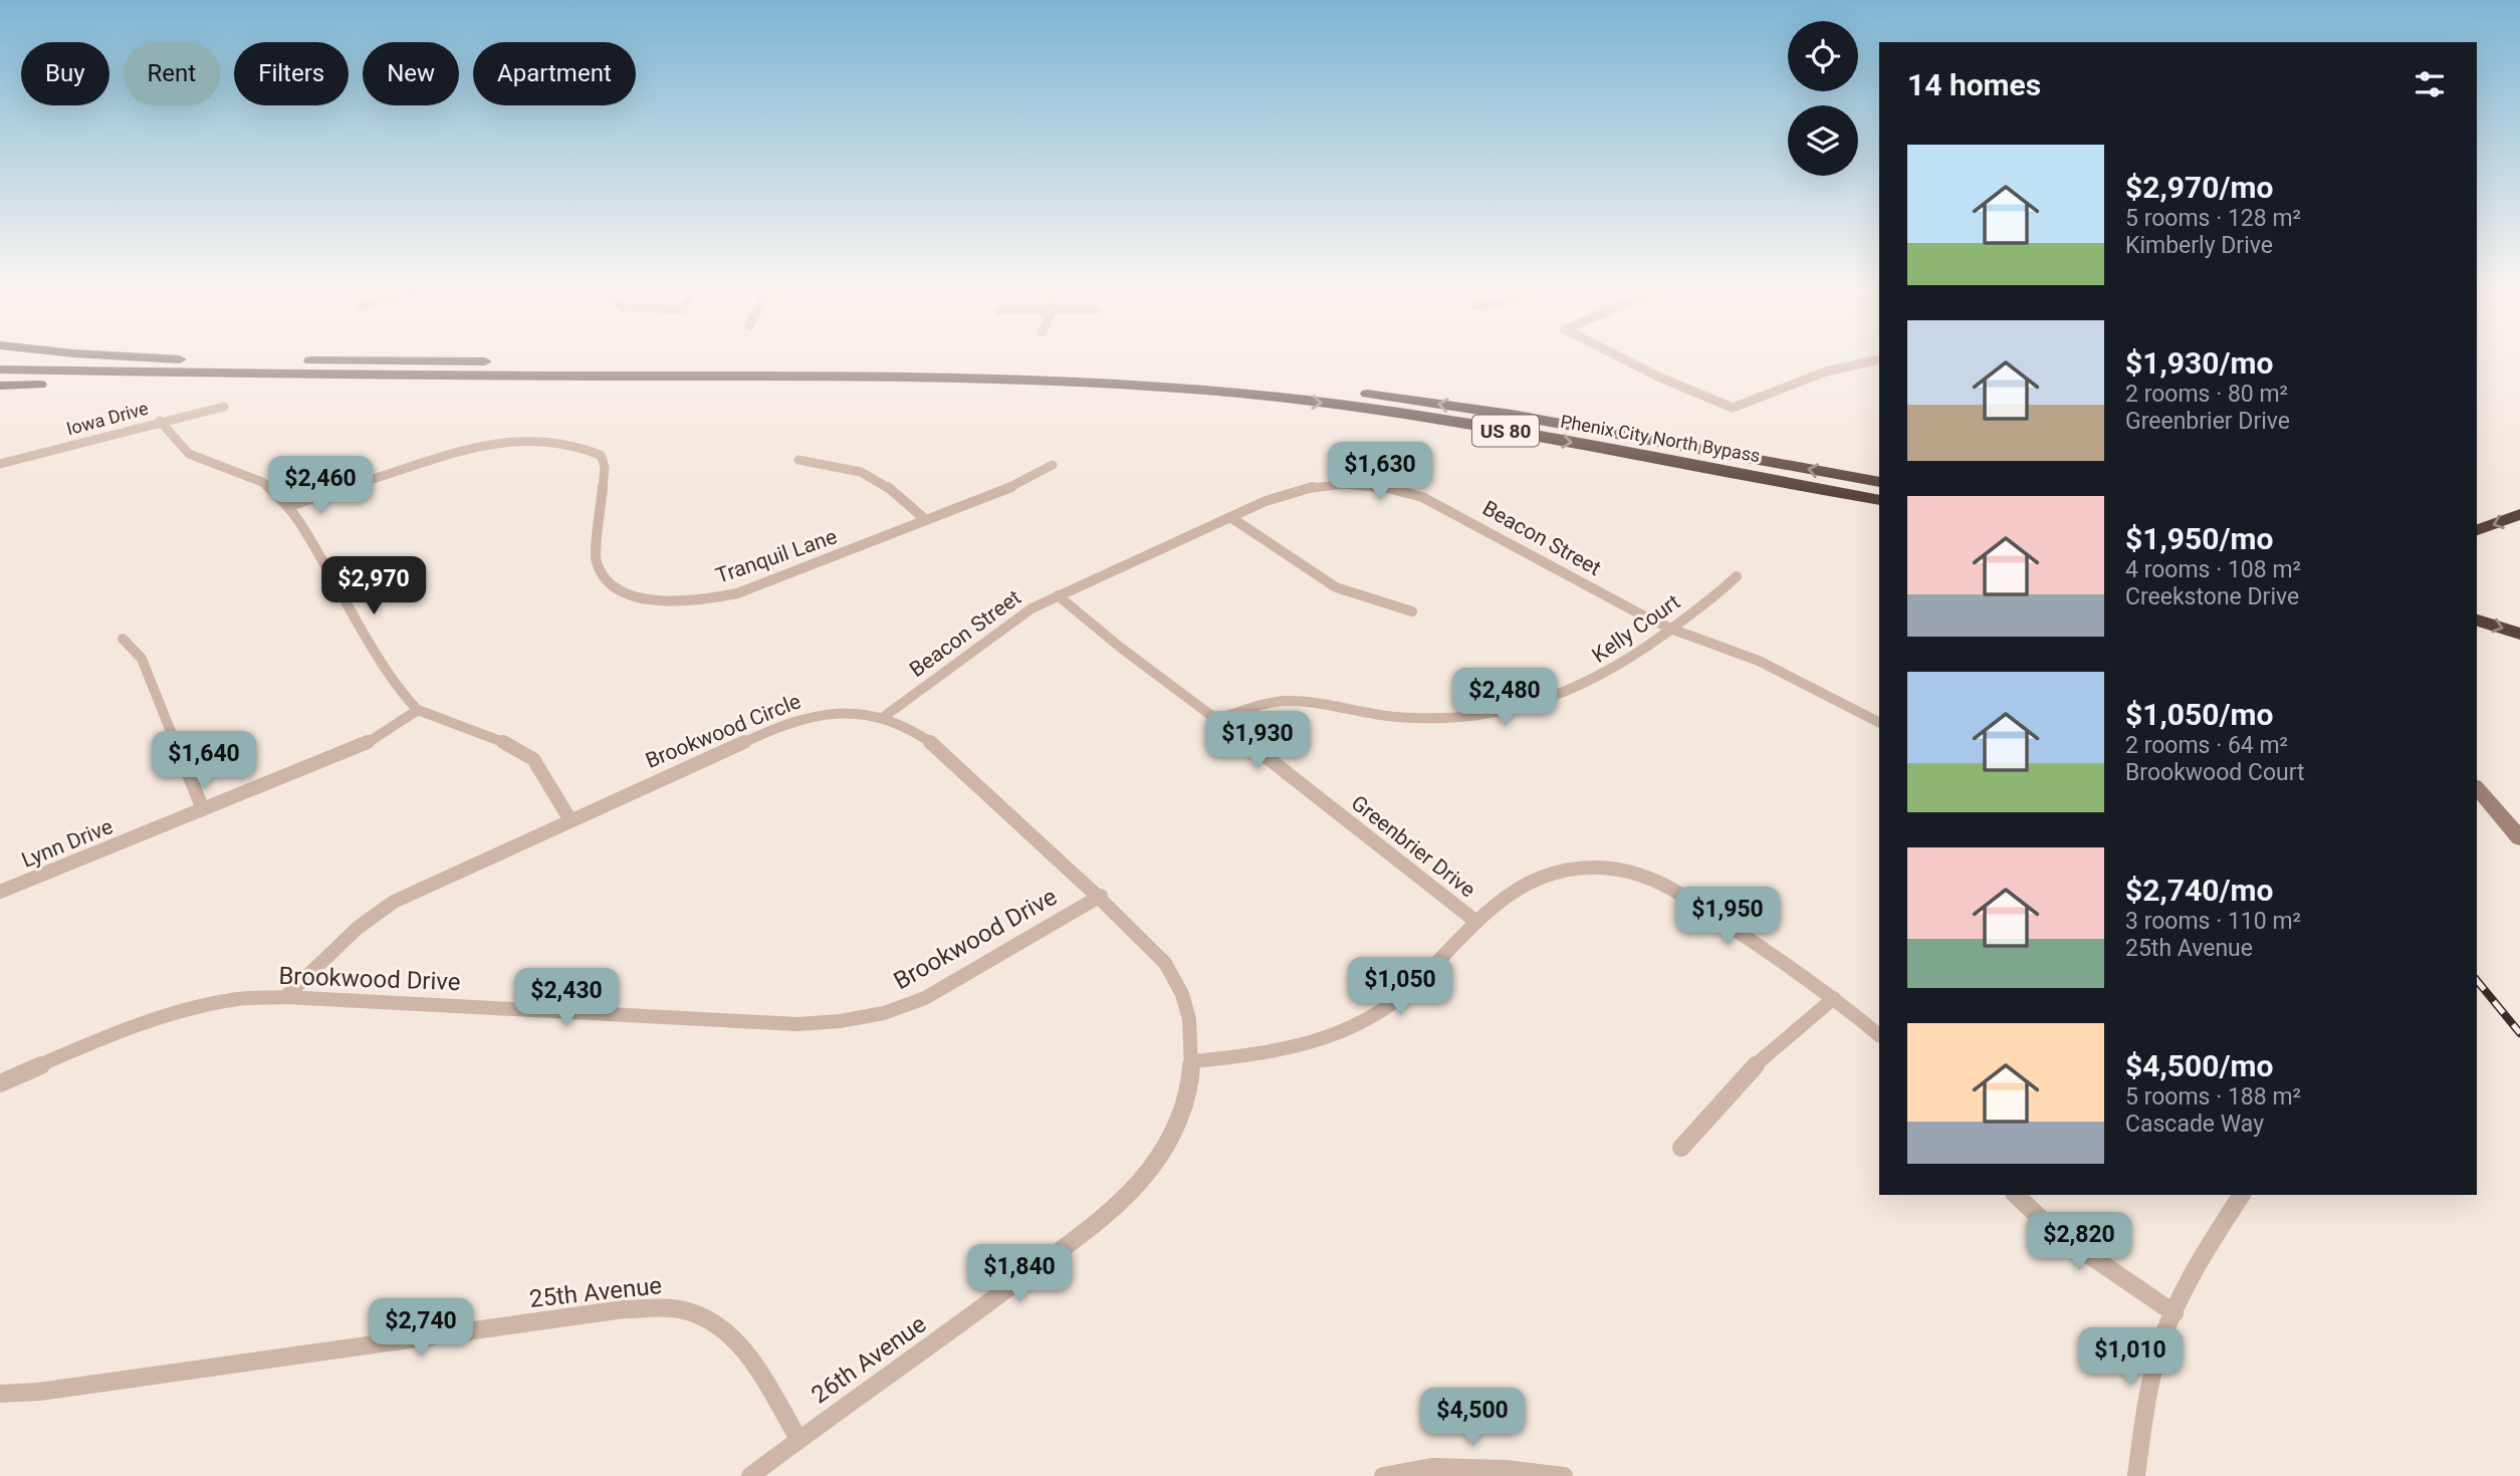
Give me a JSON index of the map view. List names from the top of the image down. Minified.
{"streets":{"highway":["US 80","Phenix City North Bypass"],"street":["Iowa Drive","Beacon Street","Tranquil Lane","Kelly Court","Brookwood Circle","Lynn Drive","Greenbrier Drive","Brookwood Drive","25th Avenue","26th Avenue"]},"crossings":[["Beacon Street","Kelly Court"],["Beacon Street","Brookwood Circle"],["Beacon Street","Greenbrier Drive"],["Kelly Court","Greenbrier Drive"],["Brookwood Circle","Brookwood Drive"],["Brookwood Circle","26th Avenue"],["25th Avenue","26th Avenue"]],"page":{"chip":["Buy","Rent","Filters","New","Apartment"],"heading":"14 homes","list":[{"name":"$2,970/mo","note":"5 rooms · 128 m² · Kimberly Drive"},{"name":"$1,930/mo","note":"2 rooms · 80 m² · Greenbrier Drive"},{"name":"$1,950/mo","note":"4 rooms · 108 m² · Creekstone Drive"},{"name":"$1,050/mo","note":"2 rooms · 64 m² · Brookwood Court"},{"name":"$2,740/mo","note":"3 rooms · 110 m² · 25th Avenue"},{"name":"$4,500/mo","note":"5 rooms · 188 m² · Cascade Way"}],"price":["$1,630","$2,460","$2,970","$2,480","$1,930","$1,640","$1,950","$1,050","$2,430","$2,820","$1,840","$2,740","$1,010","$4,500"]}}
